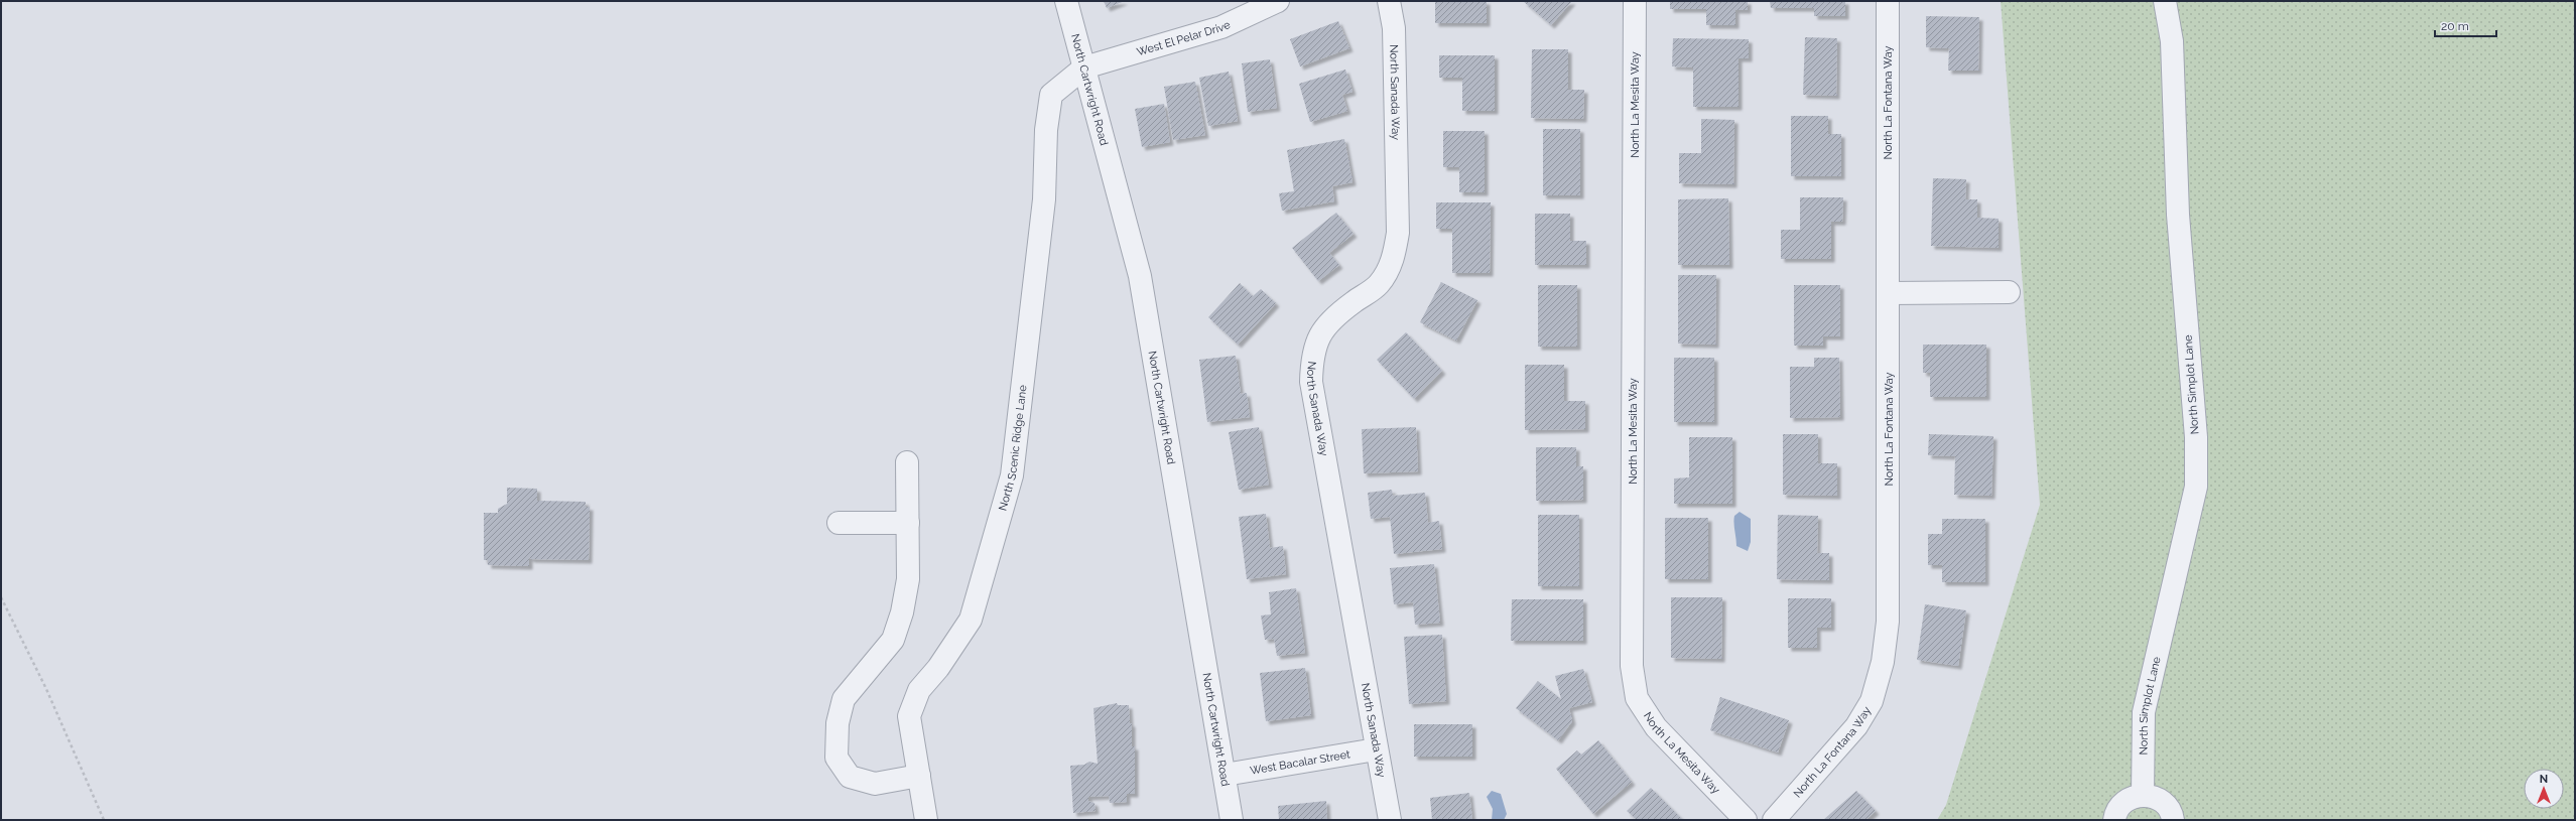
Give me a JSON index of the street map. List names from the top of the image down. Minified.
{"streets":{"street":["West El Pelar Drive","North Cartwright Road","North Sanada Way","North La Fontana Way","North La Mesita Way","North Simplot Lane","North Scenic Ridge Lane","West Bacalar Street"]},"crossings":[["West El Pelar Drive","North Cartwright Road"],["West El Pelar Drive","North Scenic Ridge Lane"],["North Cartwright Road","North Scenic Ridge Lane"],["North Cartwright Road","West Bacalar Street"],["North Sanada Way","West Bacalar Street"]],"scale_bar":"20 m","north":"top"}
